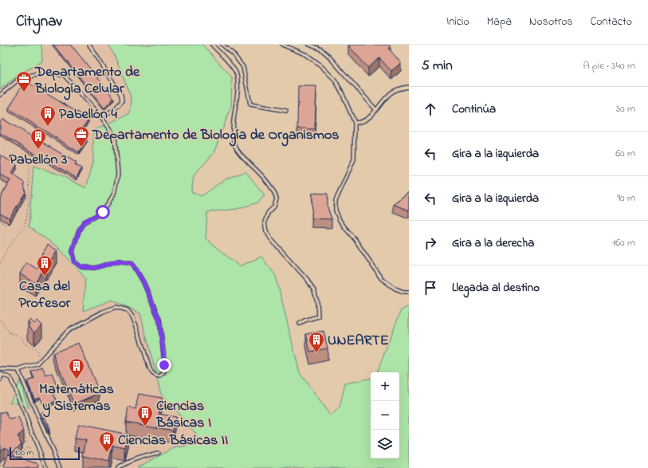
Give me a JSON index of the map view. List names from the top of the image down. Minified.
{"places":{"office":["Departamento de Biología Celular","Departamento de Biología de Organismos"],"building":["Pabellón 4","Pabellón 3","Casa del Profesor","UNEARTE","Matemáticas y Sistemas","Ciencias Básicas I","Ciencias Básicas II"]},"scale_bar":"100 m","page":{"header":"Citynav","nav":["Inicio","Mapa","Nosotros","Contacto"],"heading":["5 min","A pie · 340 m"],"list":[["Continúa","30 m"],["Gira a la izquierda","60 m"],["Gira a la izquierda","90 m"],["Gira a la derecha","160 m"],"Llegada al destino"],"map_buttons":["+","−"],"scale":"100 m"}}
